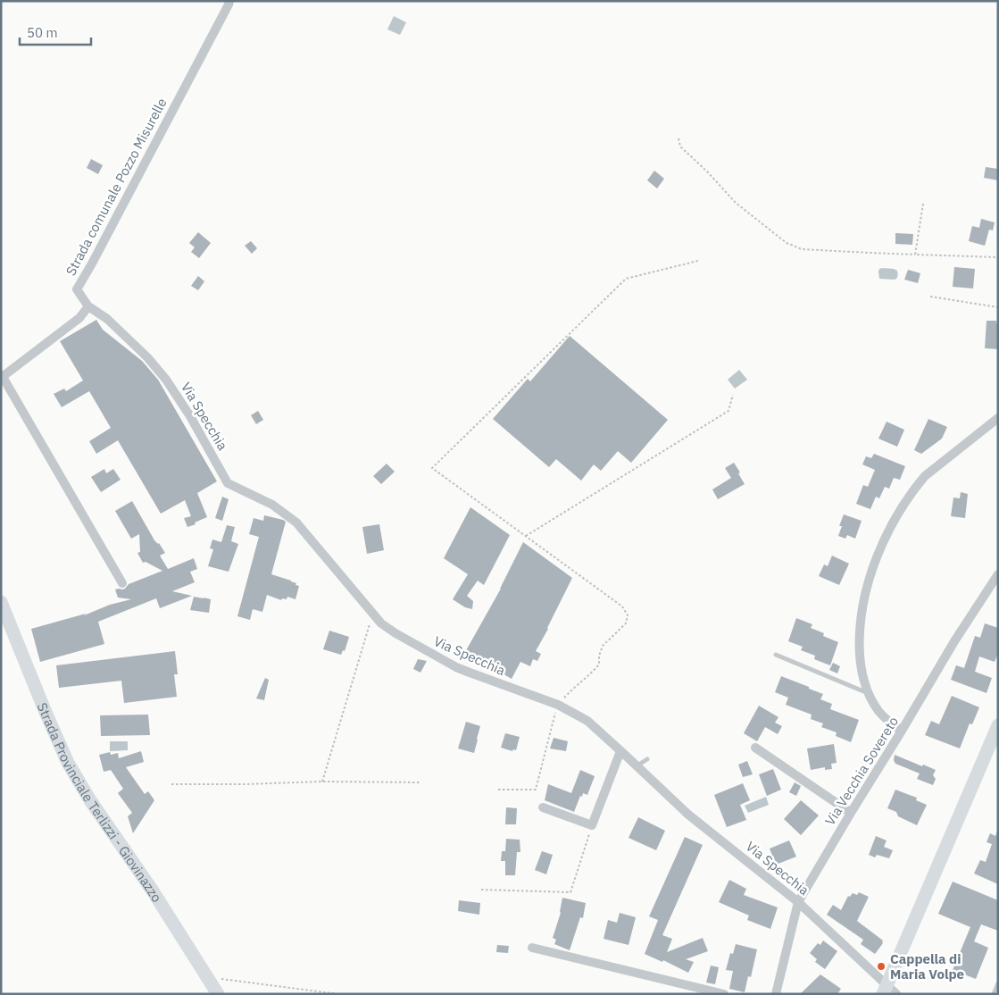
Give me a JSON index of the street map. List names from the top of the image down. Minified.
{"streets":{"main road":["Strada Provinciale Terlizzi - Giovinazzo"],"street":["Strada comunale Pozzo Misurelle","Via Specchia","Via Vecchia Sovereto"]},"crossings":[["Strada comunale Pozzo Misurelle","Via Specchia"],["Via Specchia","Via Vecchia Sovereto"]],"places":["Cappella di Maria Volpe"],"scale_bar":"50 m"}
